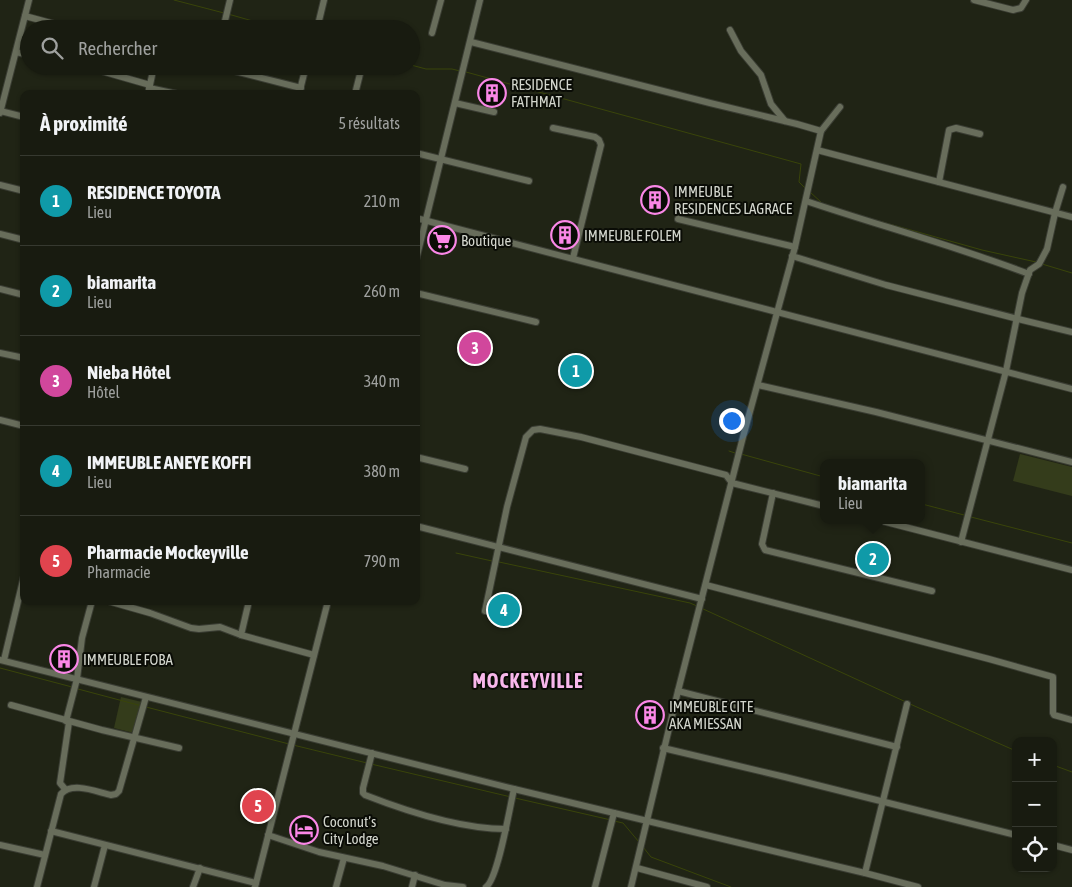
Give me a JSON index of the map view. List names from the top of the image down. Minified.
{"districts":["MOCKEYVILLE"],"places":{"building":["RESIDENCE FATHMAT","IMMEUBLE RESIDENCES LAGRACE","IMMEUBLE FOLEM","IMMEUBLE FOBA","IMMEUBLE CITE AKA MIESSAN"],"supermarket":["Boutique"],"hotel":["Coconut’s City Lodge"]},"page":{"search":"Rechercher","heading":["À proximité","5 résultats"],"list":[{"mark":"1","name":"RESIDENCE TOYOTA","note":"Lieu","value":"210 m"},{"mark":"2","name":"biamarita","note":"Lieu","value":"260 m"},{"mark":"3","name":"Nieba Hôtel","note":"Hôtel","value":"340 m"},{"mark":"4","name":"IMMEUBLE ANEYE KOFFI","note":"Lieu","value":"380 m"},{"mark":"5","name":"Pharmacie Mockeyville","note":"Pharmacie","value":"790 m"}],"pins":["3","1","2","4","5"],"popup":["biamarita","Lieu"],"map_buttons":["+","−"]}}
